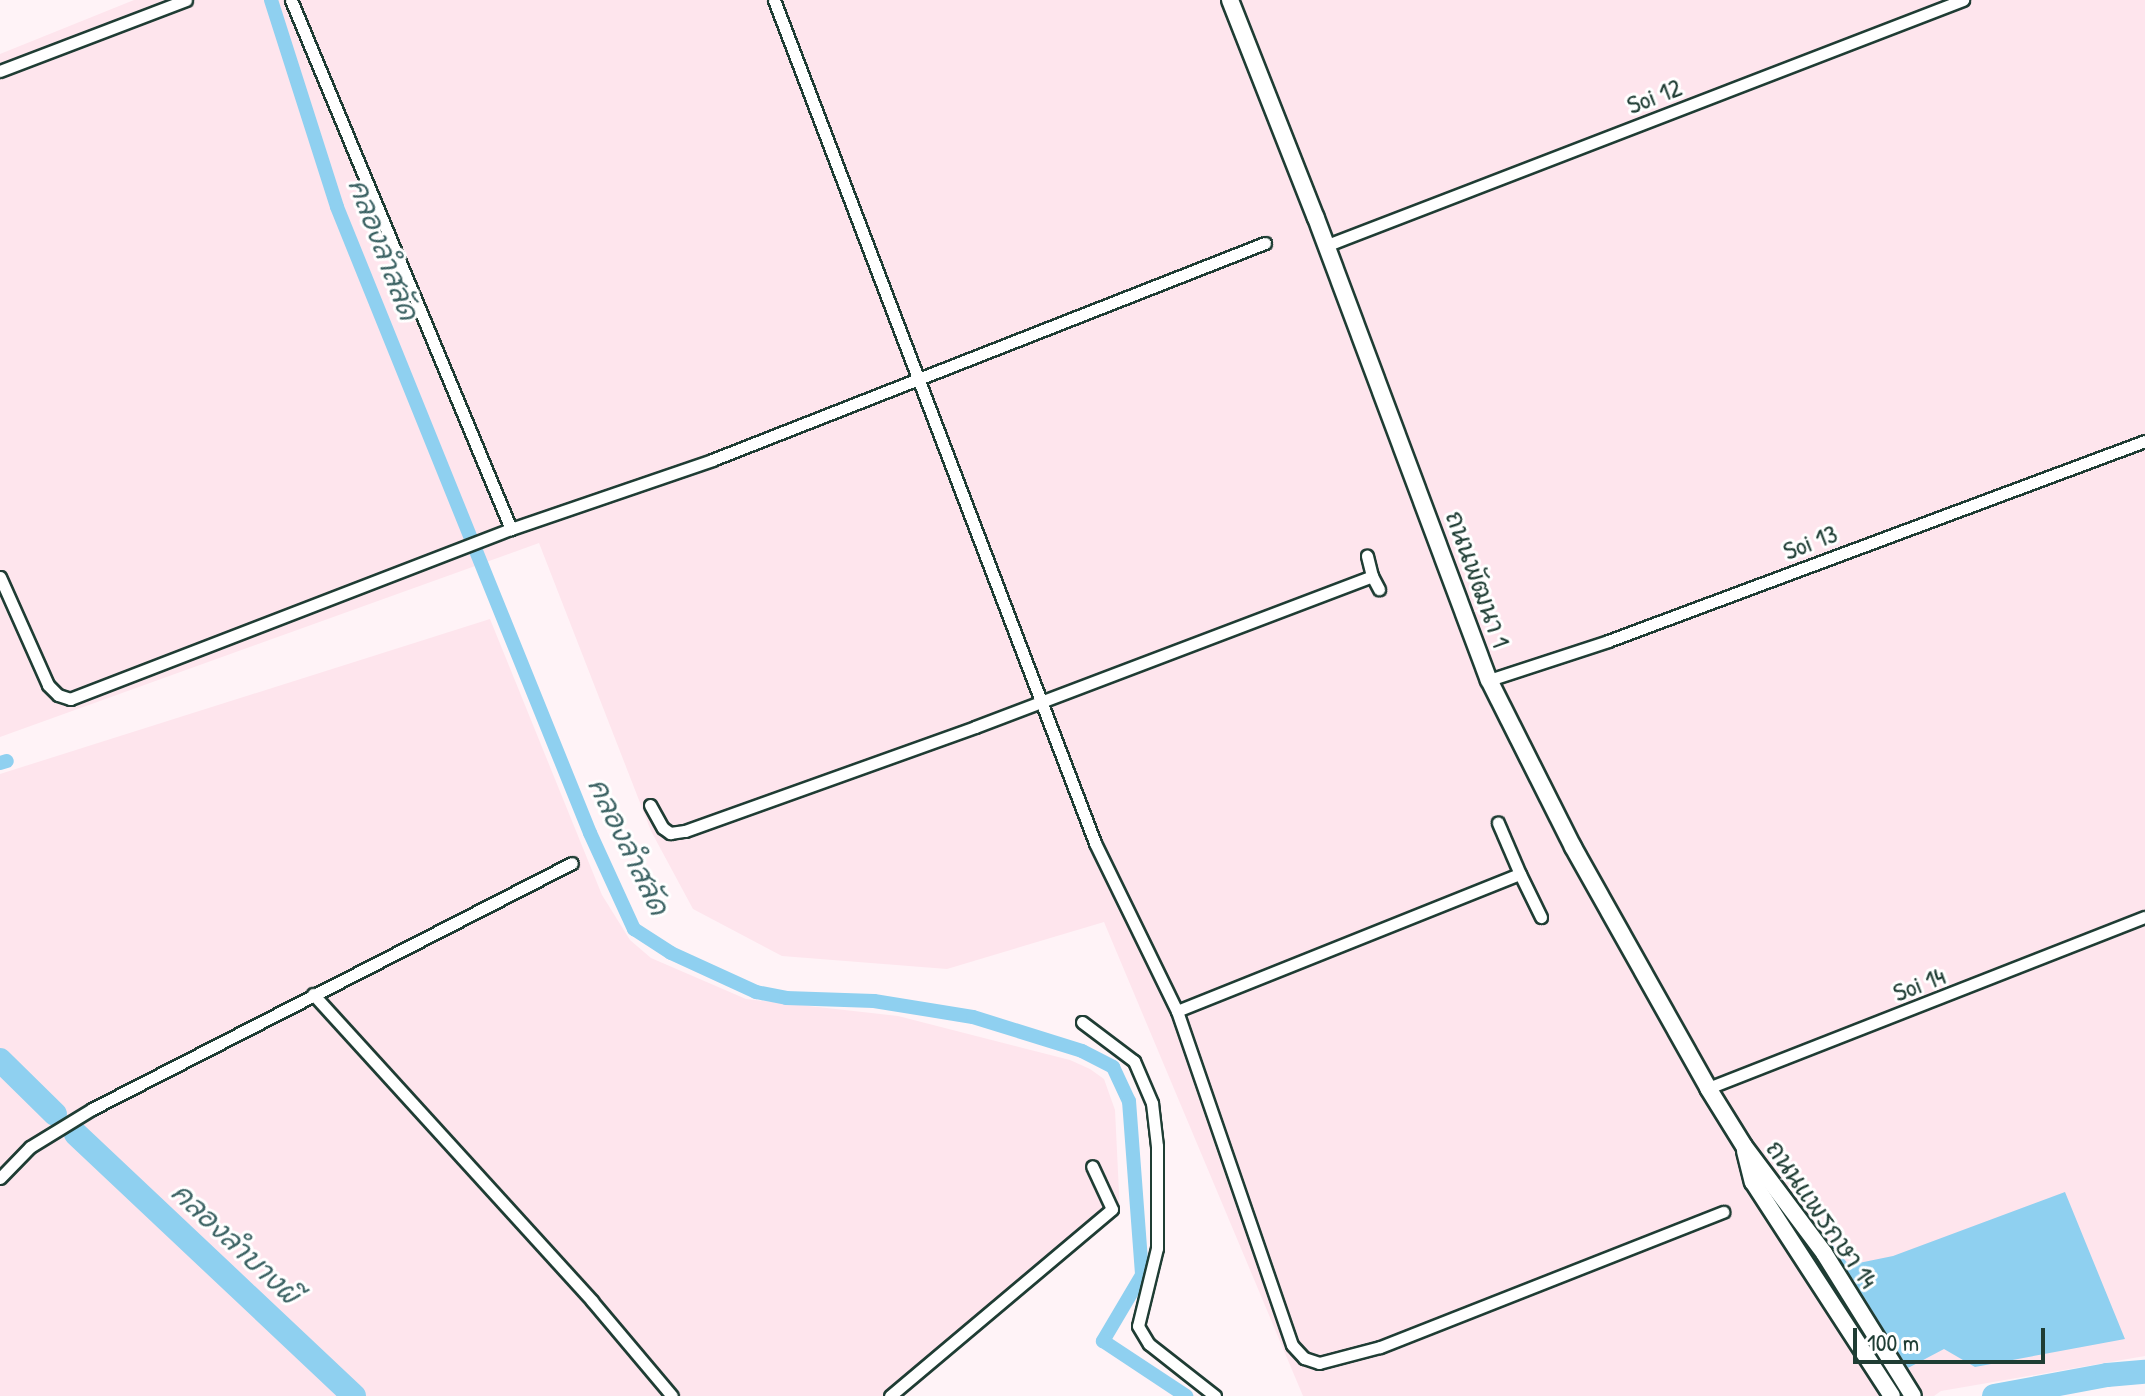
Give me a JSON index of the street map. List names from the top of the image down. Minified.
{"streets":{"main road":["ถนนพัฒนา 1","ถนนแพรกษา 14"],"street":["Soi 12","Soi 13","Soi 14"]},"crossings":[["Soi 12","ถนนพัฒนา 1"],["Soi 13","ถนนพัฒนา 1"],["ถนนพัฒนา 1","Soi 14"],["ถนนพัฒนา 1","ถนนแพรกษา 14"]],"water":["คลองลำสลัด","คลองลำบางผี"],"scale_bar":"100 m"}
